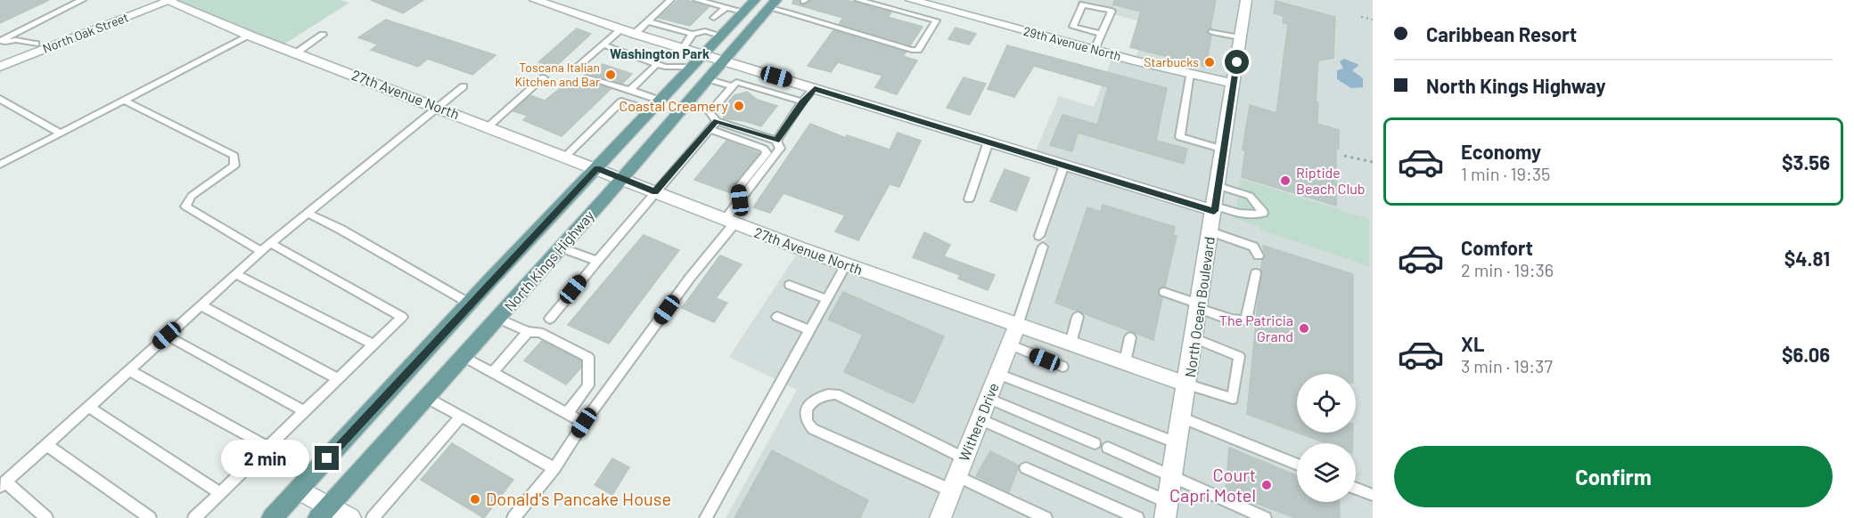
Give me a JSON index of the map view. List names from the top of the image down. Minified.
{"streets":{"main road":["North Kings Highway"],"street":["North Oak Street","29th Avenue North","27th Avenue North","North Ocean Boulevard","Withers Drive"]},"crossings":[["North Oak Street","27th Avenue North"],["29th Avenue North","North Ocean Boulevard"],["27th Avenue North","North Kings Highway"],["27th Avenue North","North Ocean Boulevard"],["27th Avenue North","Withers Drive"]],"districts":["Washington Park"],"places":["Starbucks","Toscana Italian Kitchen and Bar","Coastal Creamery","Riptide Beach Club","The Patricia Grand","Court Capri Motel","Donald's Pancake House"],"page":{"banner":["Caribbean Resort","North Kings Highway"],"list":[{"name":"Economy","note":"1 min · 19:35","value":"$3.56"},{"name":"Comfort","note":"2 min · 19:36","value":"$4.81"},{"name":"XL","note":"3 min · 19:37","value":"$6.06"}],"buttons":"Confirm","bubble":"2 min"}}
